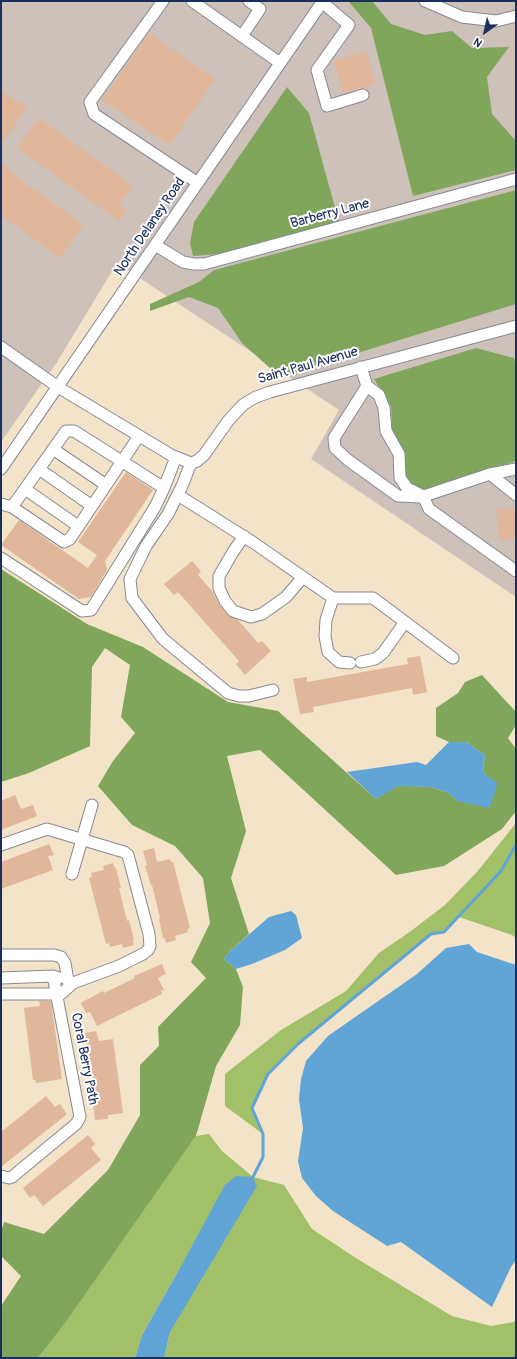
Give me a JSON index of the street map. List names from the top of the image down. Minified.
{"streets":{"street":["Barberry Lane","North Delaney Road","Saint Paul Avenue","Coral Berry Path"]},"crossings":[["Barberry Lane","North Delaney Road"]],"north":"bottom left"}
